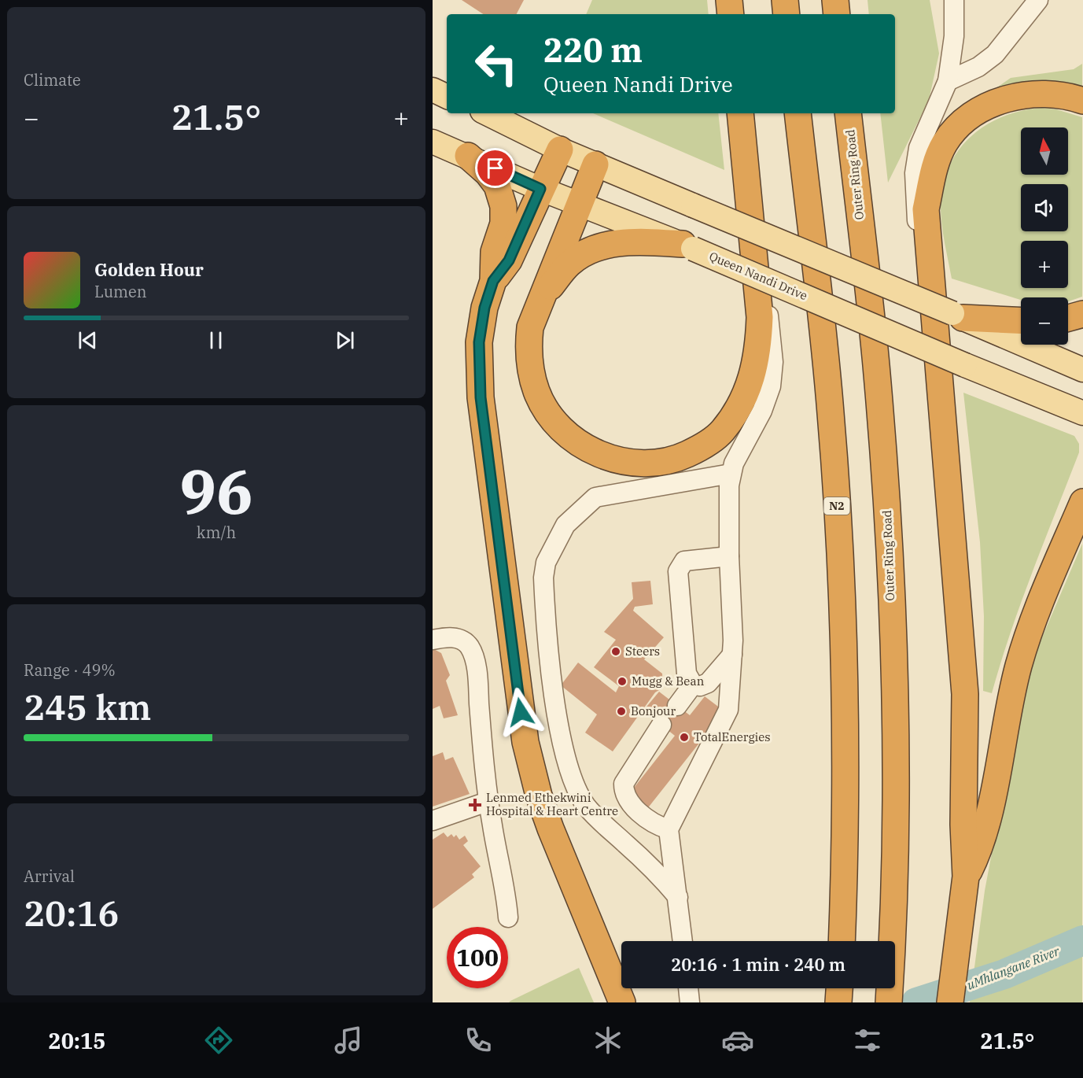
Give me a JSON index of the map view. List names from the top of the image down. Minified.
{"streets":{"highway":["Outer Ring Road","N2"],"main road":["Queen Nandi Drive"]},"water":["uMhlangane River"],"places":{"other":["Steers","Mugg & Bean","Bonjour","TotalEnergies"],"health":["Lenmed Ethekwini Hospital & Heart Centre"]},"north":"top","page":{"tile":["Climate",["96","km/h"],["Range · 49%","245 km"],["Arrival","20:16"]],"turn":["220 m","Queen Nandi Drive"],"heat":["−","21.5°","+"],"map_buttons":["+","−"],"song":["Golden Hour","Lumen"],"limit":"100","trip":"20:16 · 1 min · 240 m","tabs":["20:15","21.5°"]}}
